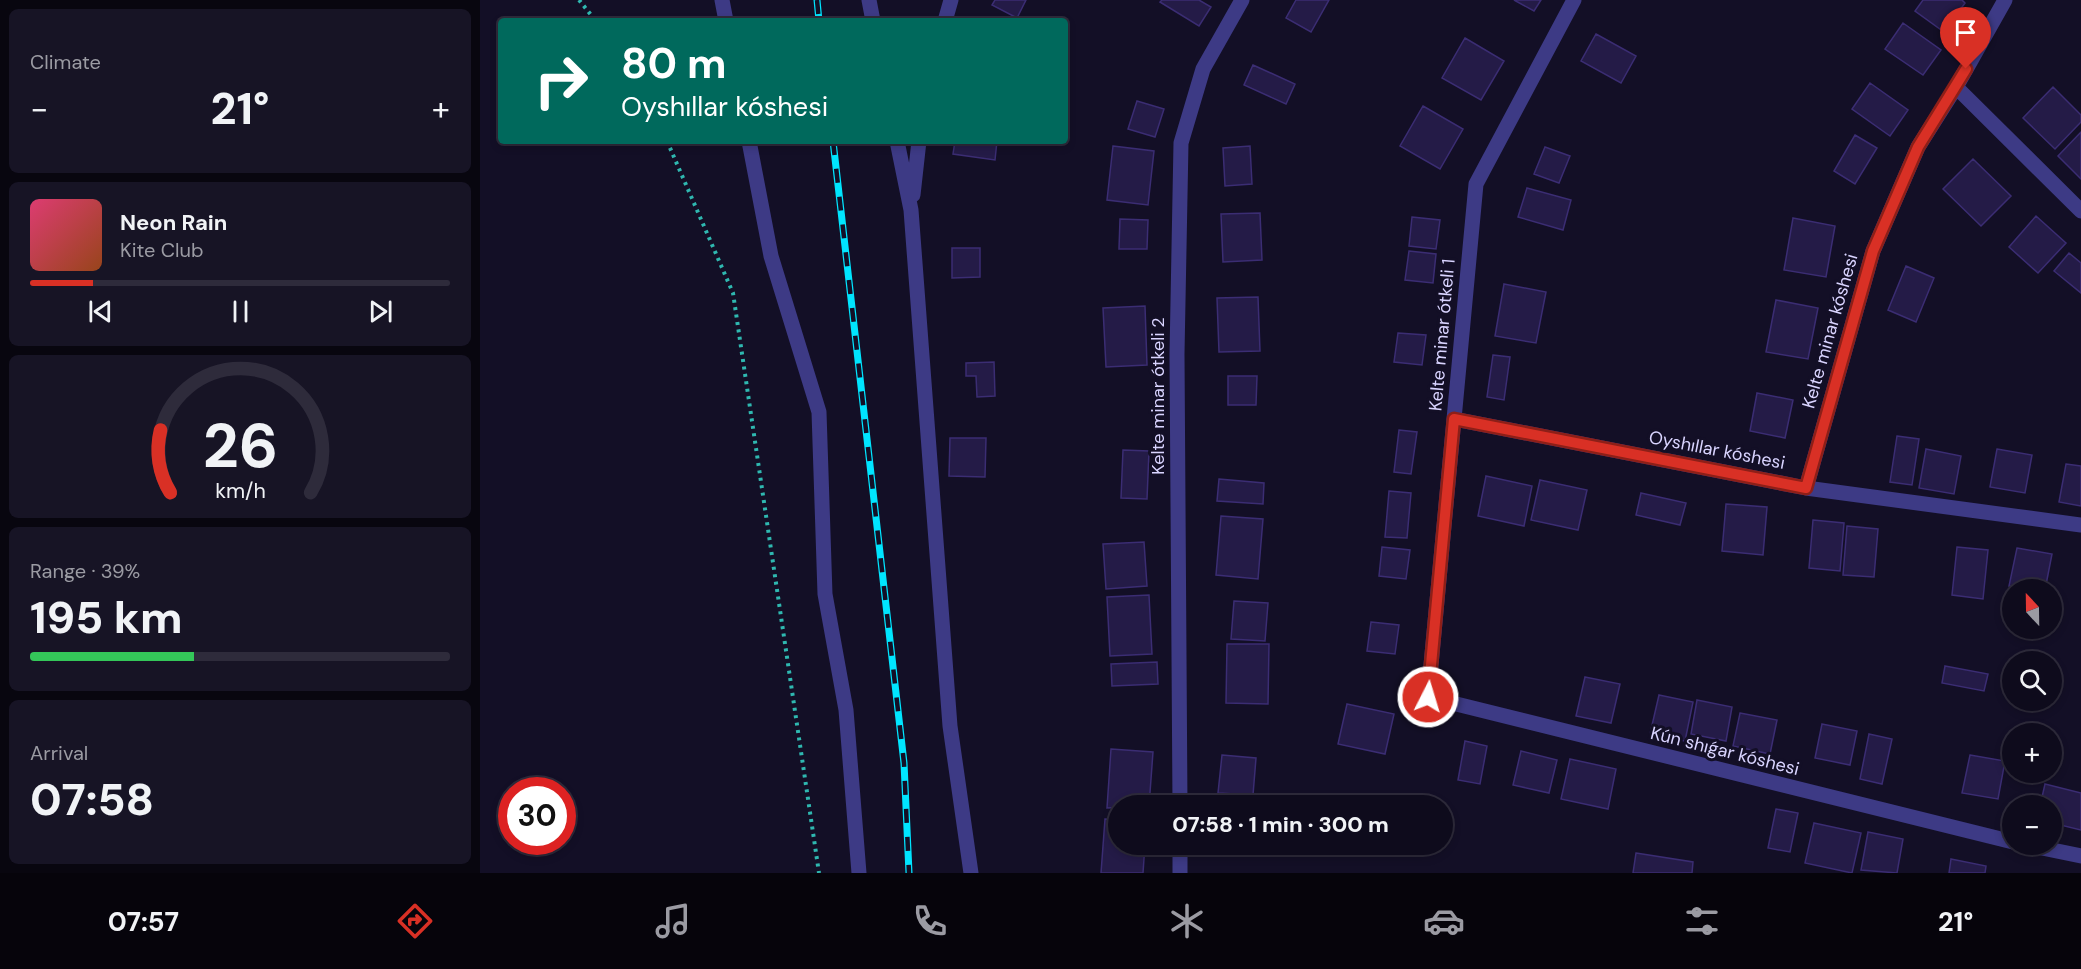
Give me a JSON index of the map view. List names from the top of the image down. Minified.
{"streets":{"street":["Kelte minar kóshesi","Kelte minar ótkeli 1","Kelte minar ótkeli 2","Oyshıllar kóshesi","Kún shıǵar kóshesi"]},"crossings":[["Kelte minar kóshesi","Oyshıllar kóshesi"],["Kelte minar ótkeli 1","Oyshıllar kóshesi"],["Kelte minar ótkeli 1","Kún shıǵar kóshesi"]],"north":"top","page":{"tile":["Climate",["Range · 39%","195 km"],["Arrival","07:58"]],"turn":["80 m","Oyshıllar kóshesi"],"heat":["−","21°","+"],"song":["Neon Rain","Kite Club"],"map_buttons":["+","−"],"limit":"30","trip":"07:58 · 1 min · 300 m","tabs":["07:57","21°"],"gauge":["26","km/h"]}}
